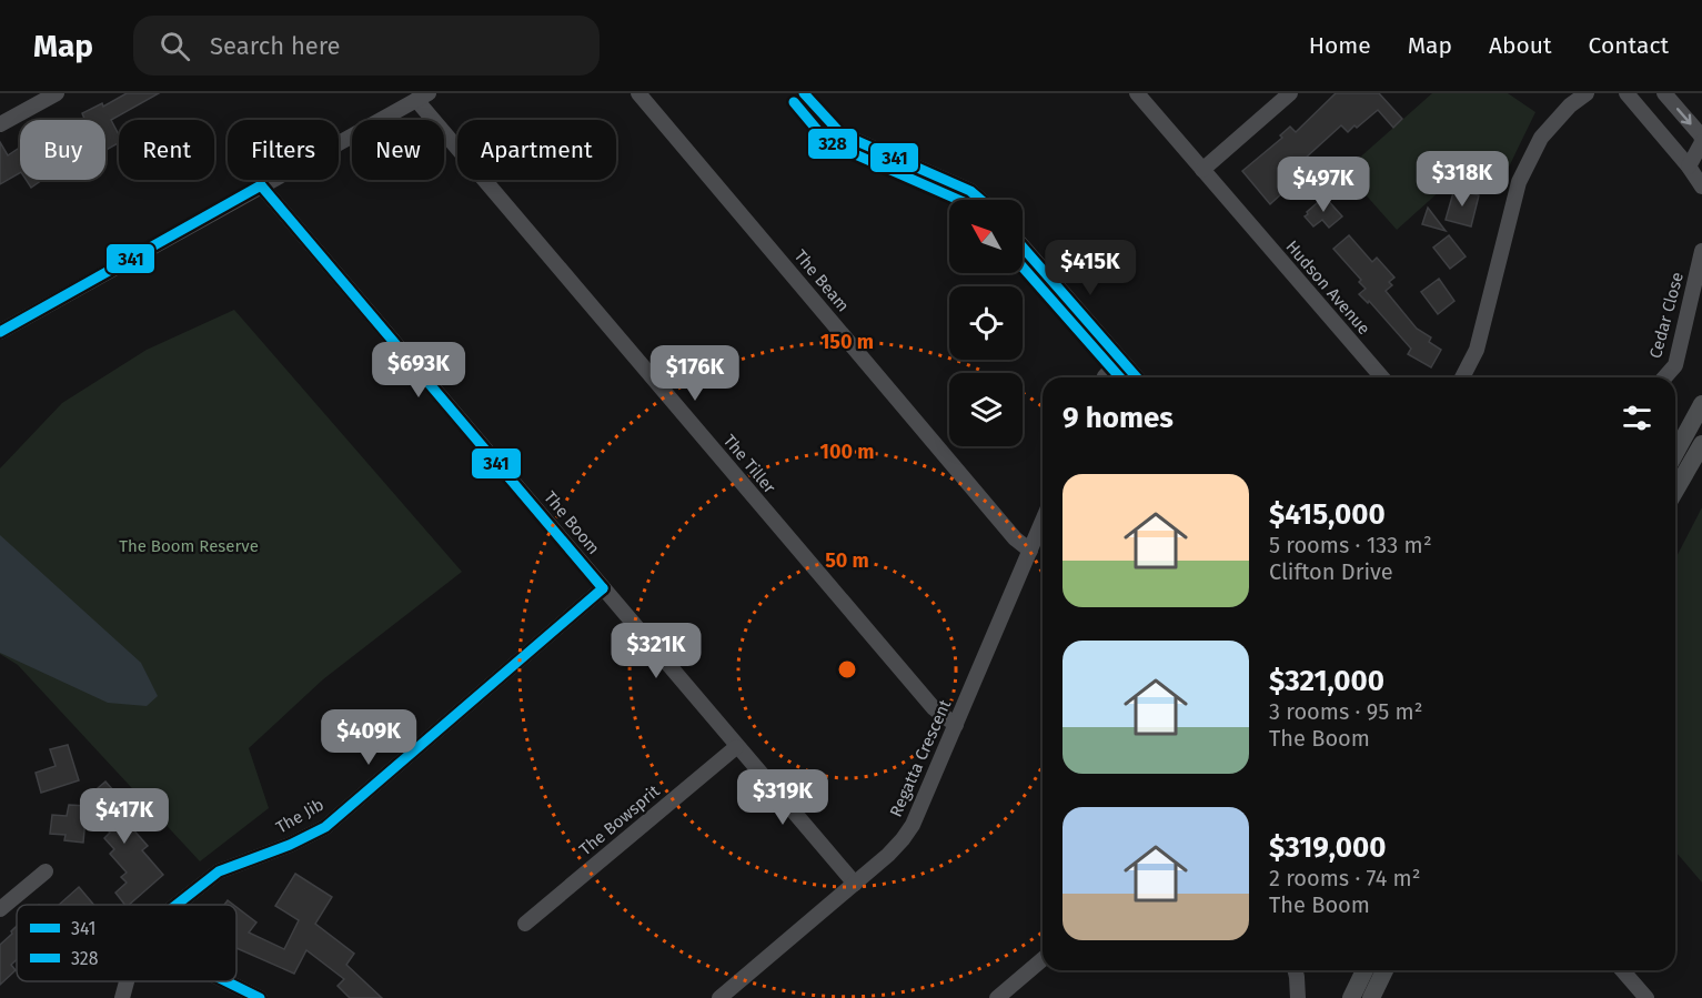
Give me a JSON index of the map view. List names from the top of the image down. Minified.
{"streets":{"street":["The Beam","Hudson Avenue","Cedar Close","The Tiller","The Boom","Regatta Crescent","The Jib","The Bowsprit"]},"crossings":[["The Beam","Regatta Crescent"],["The Tiller","Regatta Crescent"],["The Boom","Regatta Crescent"],["The Boom","The Jib"],["The Boom","The Bowsprit"]],"parks":["The Boom Reserve"],"lines":["transit line 341","transit line 328"],"legend":["341","328"],"north":"top left","page":{"header":"Map","search":"Search here","nav":["Home","Map","About","Contact"],"chip":["Buy","Rent","Filters","New","Apartment"],"price":["$318K","$497K","$415K","$693K","$176K","$321K","$409K","$319K","$417K"],"heading":"9 homes","list":[{"name":"$415,000","note":"5 rooms · 133 m² · Clifton Drive"},{"name":"$321,000","note":"3 rooms · 95 m² · The Boom"},{"name":"$319,000","note":"2 rooms · 74 m² · The Boom"}]},"rings":["150 m","100 m","50 m"]}
